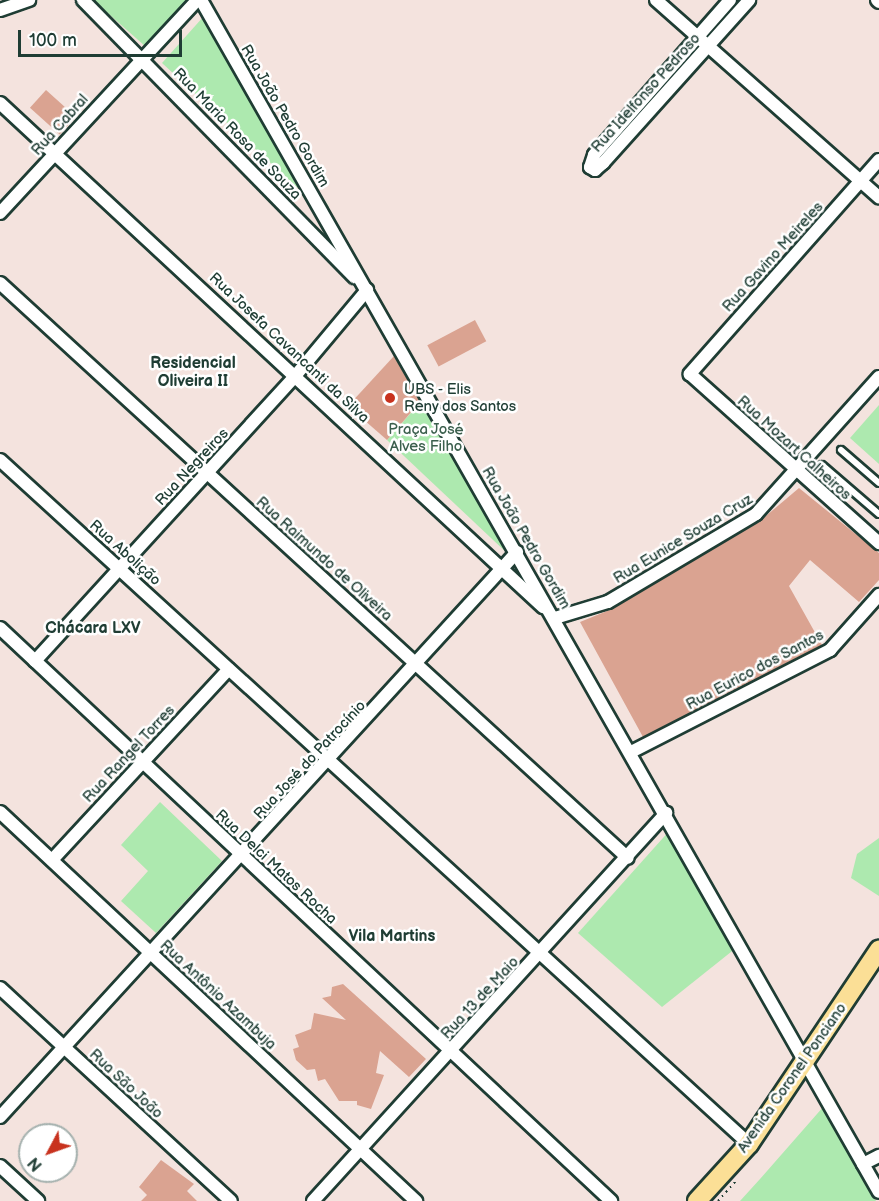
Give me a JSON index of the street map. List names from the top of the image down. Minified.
{"streets":{"main road":["Avenida Coronel Ponciano"],"street":["Rua Idelfonso Pedroso","Rua João Pedro Gordim","Rua Cabral","Rua Maria Rosa de Souza","Rua Gavino Meireles","Rua Josefa Cavancanti da Silva","Rua Mozart Calheiros","Rua Negreiros","Rua Eunice Souza Cruz","Rua Abolição","Rua Raimundo de Oliveira","Rua Eurico dos Santos","Rua Rangel Torres","Rua José do Patrocínio","Rua Delci Matos Rocha","Rua Antônio Azambuja","Rua 13 de Maio","Rua São João"]},"crossings":[["Rua João Pedro Gordim","Rua Cabral"],["Rua João Pedro Gordim","Rua Maria Rosa de Souza"],["Rua João Pedro Gordim","Rua Josefa Cavancanti da Silva"],["Rua João Pedro Gordim","Rua Negreiros"],["Rua João Pedro Gordim","Rua Eunice Souza Cruz"],["Rua João Pedro Gordim","Rua Eurico dos Santos"],["Rua João Pedro Gordim","Rua José do Patrocínio"],["Rua João Pedro Gordim","Rua 13 de Maio"],["Rua João Pedro Gordim","Avenida Coronel Ponciano"],["Rua Cabral","Rua Maria Rosa de Souza"],["Rua Cabral","Rua Josefa Cavancanti da Silva"],["Rua Maria Rosa de Souza","Rua Negreiros"],["Rua Gavino Meireles","Rua Mozart Calheiros"],["Rua Josefa Cavancanti da Silva","Rua Negreiros"],["Rua Josefa Cavancanti da Silva","Rua Eunice Souza Cruz"],["Rua Josefa Cavancanti da Silva","Rua José do Patrocínio"],["Rua Mozart Calheiros","Rua Eunice Souza Cruz"],["Rua Negreiros","Rua Abolição"],["Rua Negreiros","Rua Raimundo de Oliveira"],["Rua Negreiros","Rua Delci Matos Rocha"],["Rua Abolição","Rua Rangel Torres"],["Rua Abolição","Rua José do Patrocínio"],["Rua Abolição","Rua 13 de Maio"],["Rua Abolição","Avenida Coronel Ponciano"],["Rua Raimundo de Oliveira","Rua José do Patrocínio"],["Rua Raimundo de Oliveira","Rua 13 de Maio"],["Rua Rangel Torres","Rua Delci Matos Rocha"],["Rua Rangel Torres","Rua Antônio Azambuja"],["Rua José do Patrocínio","Rua Delci Matos Rocha"],["Rua José do Patrocínio","Rua Antônio Azambuja"],["Rua José do Patrocínio","Rua São João"],["Rua Delci Matos Rocha","Rua 13 de Maio"],["Rua Antônio Azambuja","Rua 13 de Maio"]],"districts":["Residencial Oliveira II","Chácara LXV","Vila Martins"],"parks":["Praça José Alves Filho"],"places":["UBS - Elis Reny dos Santos"],"scale_bar":"100 m","north":"bottom left"}
